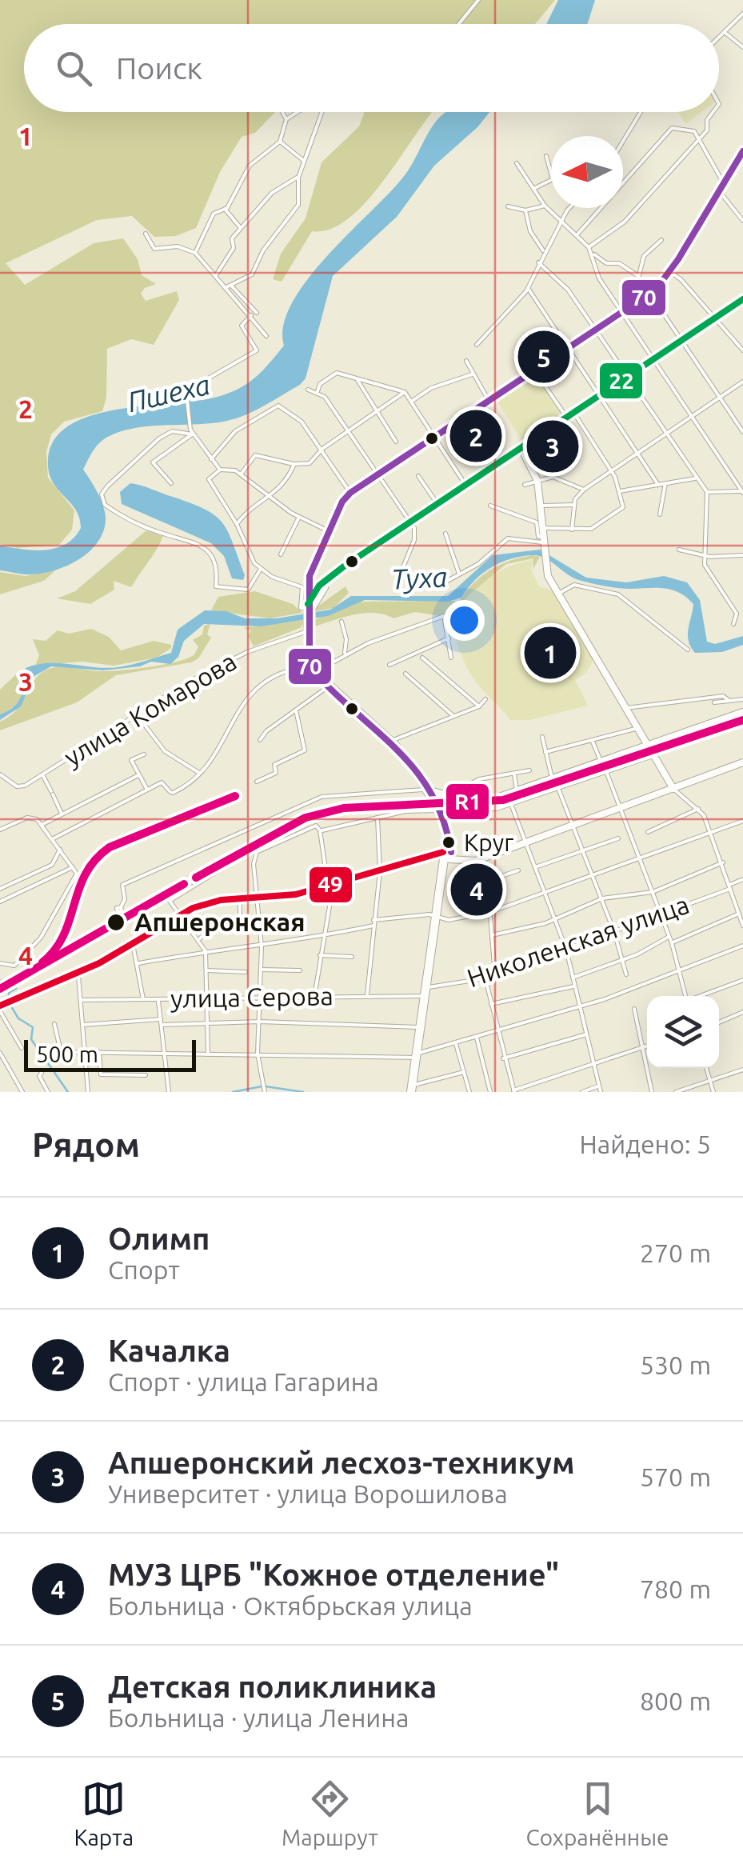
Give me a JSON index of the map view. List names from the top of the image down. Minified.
{"streets":{"street":["улица Комарова","Николенская улица","улица Серова"]},"crossings":[["Николенская улица","улица Серова"]],"water":["Пшеха","Туха"],"places":["Круг","Апшеронская"],"lines":["transit line 70","transit line 22","transit line R1","transit line 49"],"scale_bar":"500 m","north":"left","page":{"search":"Поиск","pins":["5","2","3","1","4"],"scale":"500 m","heading":["Рядом","Найдено: 5"],"list":[{"mark":"1","name":"Олимп","note":"Спорт","value":"270 m"},{"mark":"2","name":"Качалка","note":"Спорт · улица Гагарина","value":"530 m"},{"mark":"3","name":"Апшеронский лесхоз-техникум","note":"Университет · улица Ворошилова","value":"570 m"},{"mark":"4","name":"МУЗ ЦРБ \"Кожное отделение\"","note":"Больница · Октябрьская улица","value":"780 m"},{"mark":"5","name":"Детская поликлиника","note":"Больница · улица Ленина","value":"800 m"}],"nav":["Карта","Маршрут","Сохранённые"]},"grid":{"rows":["1","2","3","4"]}}
